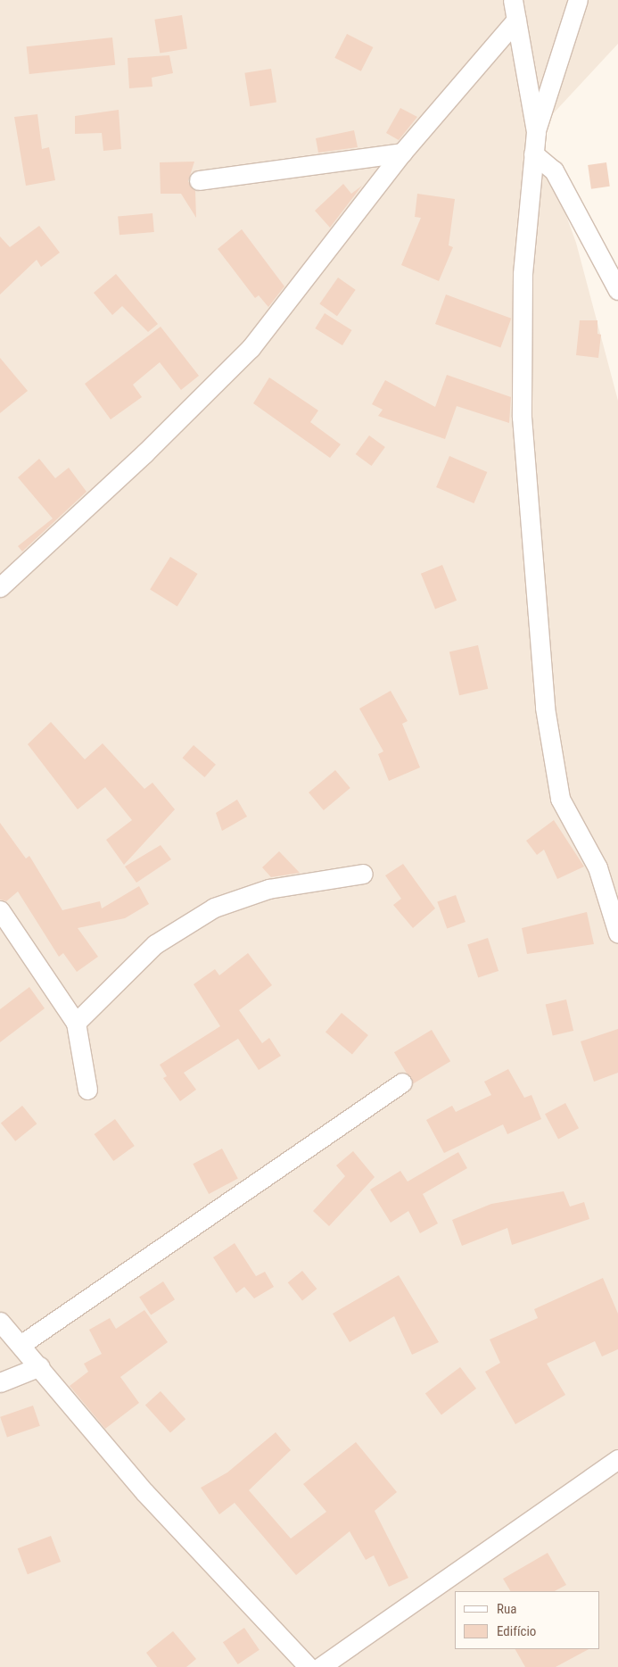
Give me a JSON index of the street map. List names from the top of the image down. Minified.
{"legend":["Rua","Edifício"]}
